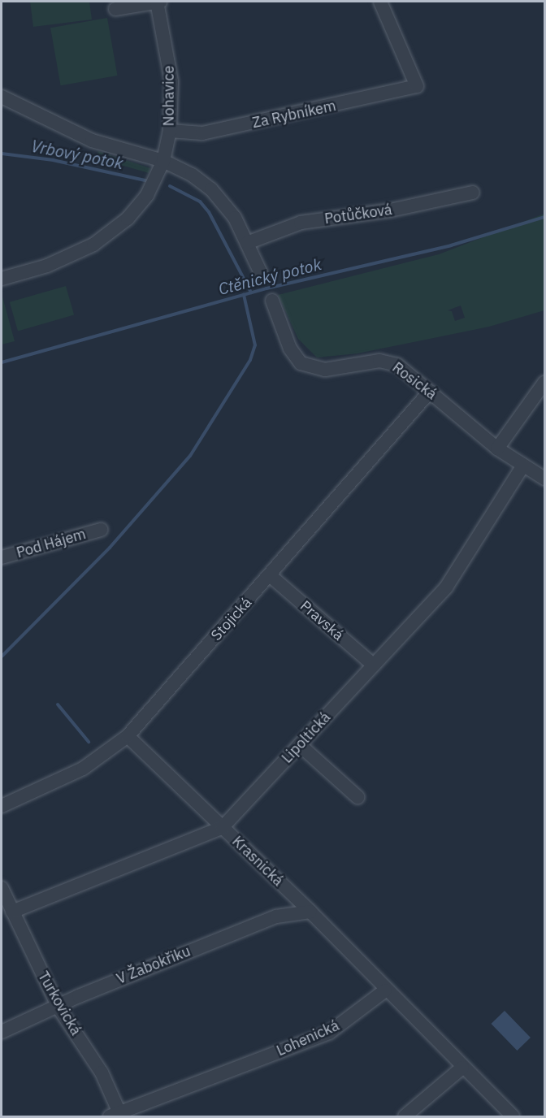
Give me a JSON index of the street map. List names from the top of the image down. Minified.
{"streets":{"street":["Nohavice","Za Rybníkem","Potůčková","Rosická","Pod Hájem","Stojická","Pravská","Lipoltická","Krasnická","V Žabokřiku","Turkovická","Lohenická"]},"crossings":[["Nohavice","Za Rybníkem"],["Rosická","Stojická"],["Rosická","Lipoltická"],["Stojická","Pravská"],["Stojická","Krasnická"],["Pravská","Lipoltická"],["Lipoltická","Krasnická"],["Lipoltická","Turkovická"],["Krasnická","V Žabokřiku"],["Krasnická","Lohenická"],["V Žabokřiku","Turkovická"],["Turkovická","Lohenická"]],"water":["Vrbový potok","Ctěnický potok"]}
